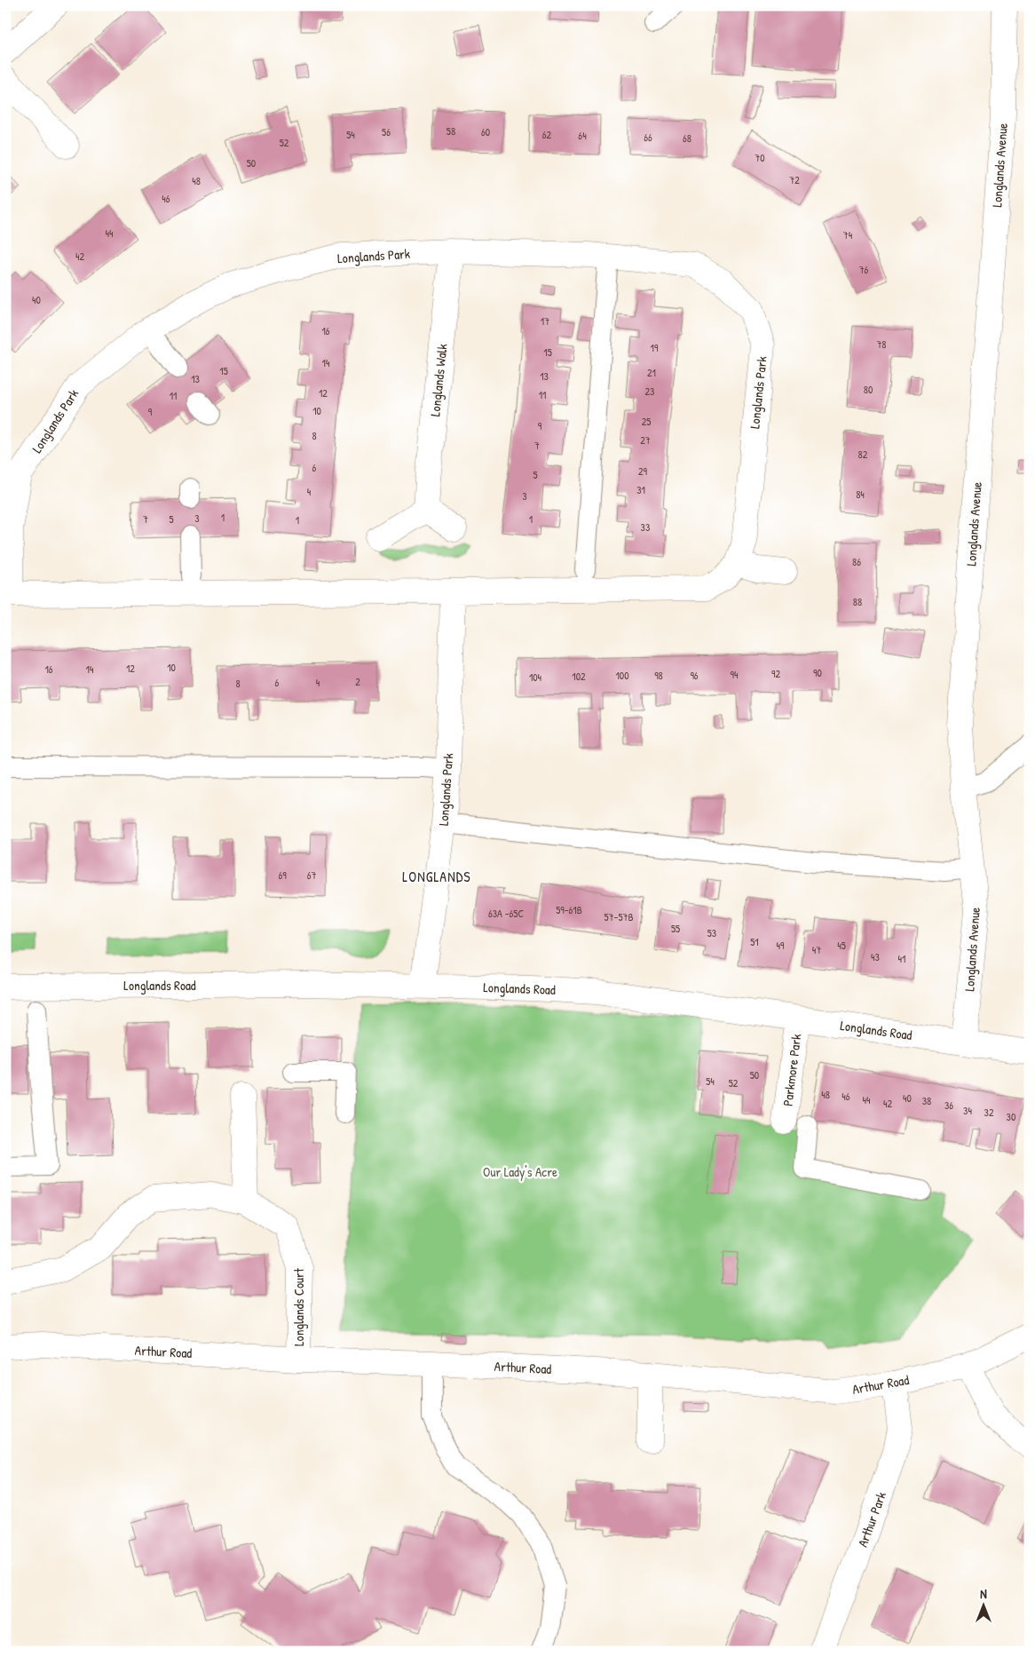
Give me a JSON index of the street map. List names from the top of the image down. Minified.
{"streets":{"street":["Longlands Avenue","Longlands Park","Longlands Walk","Longlands Road","Parkmore Park","Longlands Court","Arthur Road","Arthur Park"]},"crossings":[["Longlands Avenue","Longlands Road"],["Longlands Park","Longlands Walk"],["Longlands Park","Longlands Road"],["Longlands Road","Parkmore Park"],["Longlands Court","Arthur Road"],["Arthur Road","Arthur Park"]],"districts":["LONGLANDS"],"parks":["Our Lady's Acre"],"house_numbers":["58","56","60","54","62","64","66","68","52","70","50","72","48","46","44","74","42","76","40","17","16","78","19","15","14","15","21","13","13","80","23","12","11","11","10","9","25","9","8","27","7","82","6","29","5","31","4","84","3","1","3","7","5","1","1","33","86","88","10","12","16","14","90","92","94","100","98","96","102","104","2","6","4","8","69","67","59-61B","63A -65C","57-57B","55","53","51","49","45","47","43","41","50","54","52","48","46","40","44","38","42","36","34","32","30"],"north":"top"}
